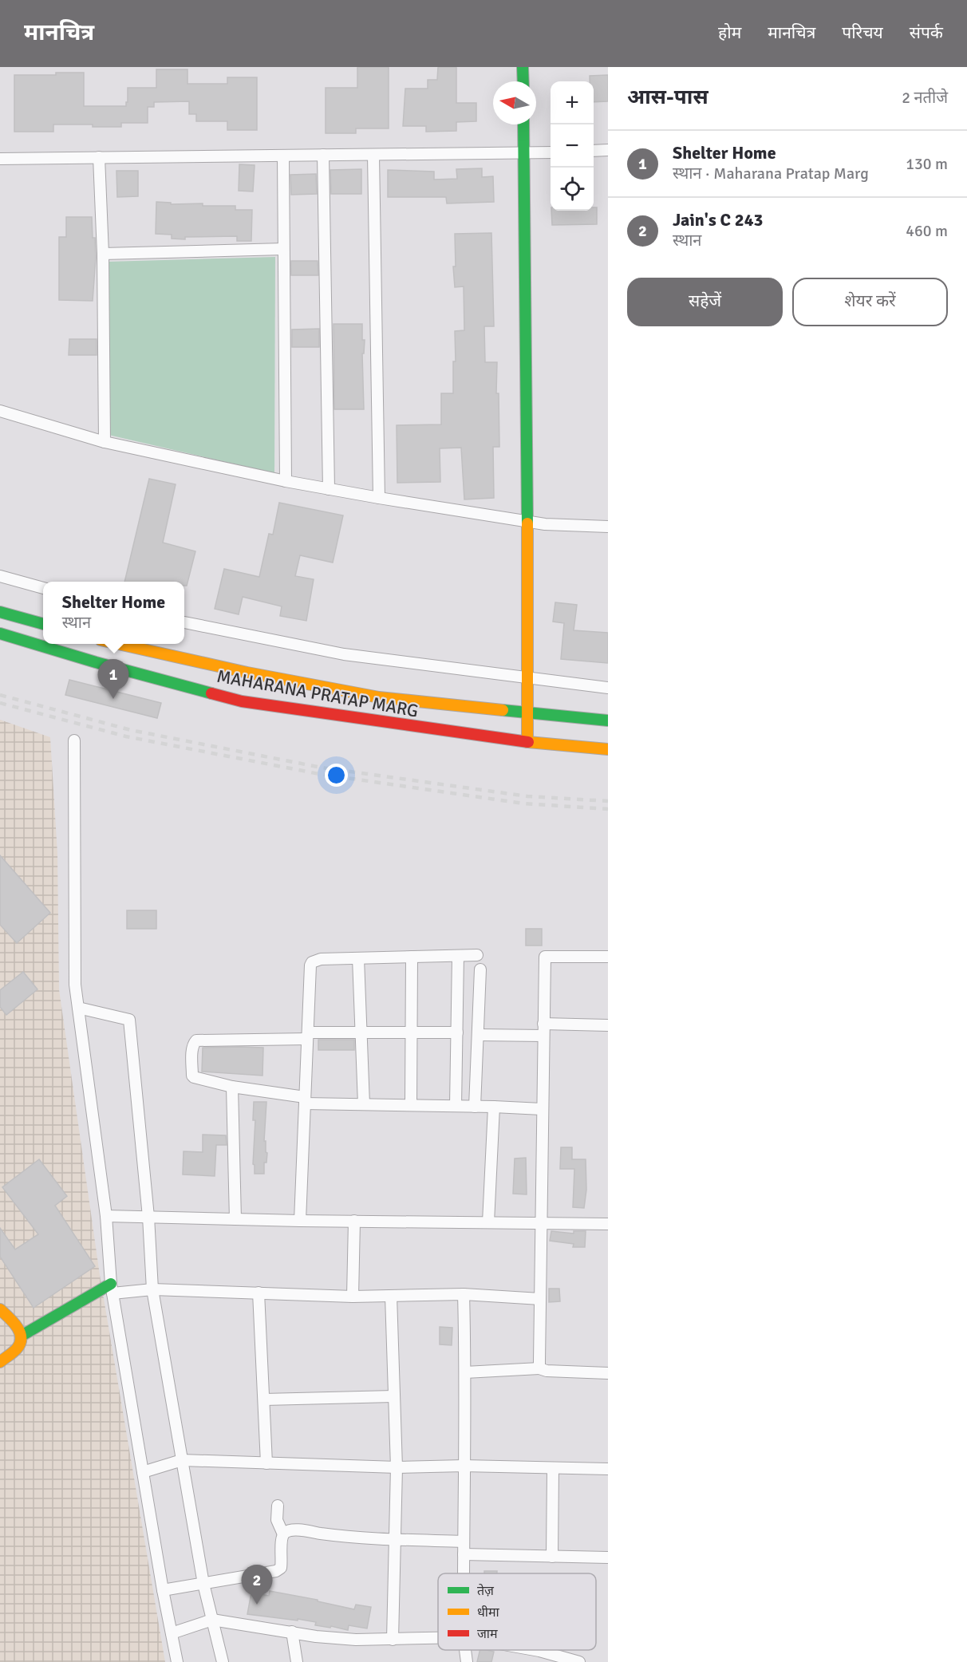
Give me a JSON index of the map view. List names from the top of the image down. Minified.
{"streets":{"main road":["MAHARANA PRATAP MARG"]},"legend":["तेज़","धीमा","जाम"],"north":"left","page":{"header":"मानचित्र","nav":["होम","मानचित्र","परिचय","संपर्क"],"heading":["आस-पास","2 नतीजे"],"map_buttons":["+","−"],"list":[{"mark":"1","name":"Shelter Home","note":"स्थान · Maharana Pratap Marg","value":"130 m"},{"mark":"2","name":"Jain's C 243","note":"स्थान","value":"460 m"}],"buttons":["सहेजें","शेयर करें"],"popup":["Shelter Home","स्थान"],"pins":["1","2"]}}
